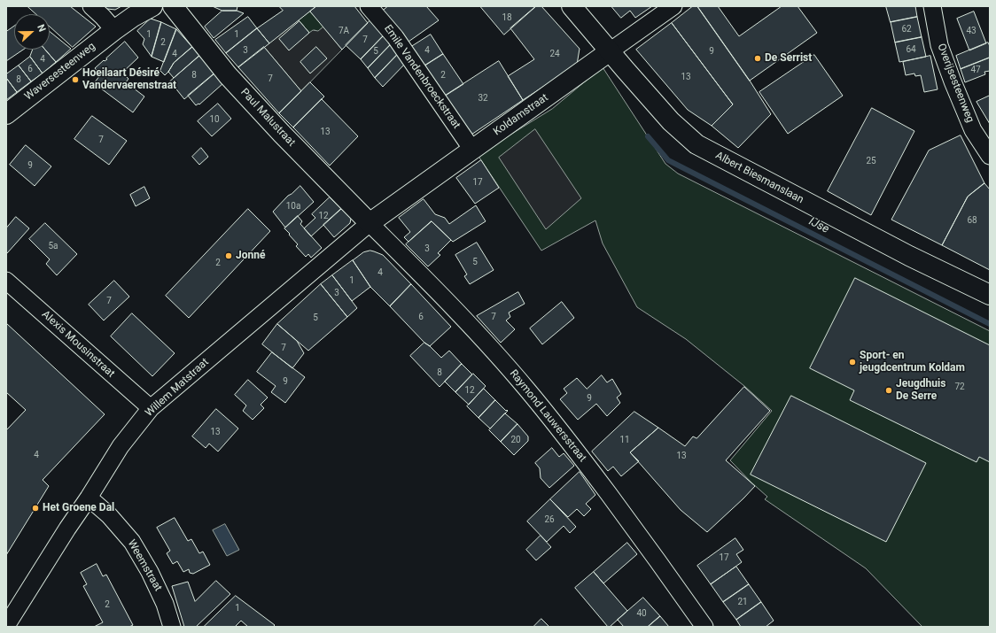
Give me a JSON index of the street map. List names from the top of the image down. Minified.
{"streets":{"street":["Waversesteenweg","Emile Vandenbroeckstraat","Overijsesteenweg","Koldamstraat","Paul Malustraat","Albert Biesmanslaan","Alexis Mousinstraat","Willem Matstraat","Raymond Lauwersstraat","Weemstraat"]},"crossings":[["Emile Vandenbroeckstraat","Koldamstraat"],["Koldamstraat","Paul Malustraat"],["Koldamstraat","Albert Biesmanslaan"],["Koldamstraat","Willem Matstraat"],["Koldamstraat","Raymond Lauwersstraat"],["Paul Malustraat","Willem Matstraat"],["Paul Malustraat","Raymond Lauwersstraat"],["Alexis Mousinstraat","Willem Matstraat"],["Willem Matstraat","Raymond Lauwersstraat"],["Willem Matstraat","Weemstraat"]],"water":["IJse"],"places":["De Serrist","Hoeilaart Désiré Vandervaerenstraat","Jonné","Sport- en jeugdcentrum Koldam","Jeugdhuis De Serre","Het Groene Dal"],"house_numbers":["18","62","7A","43","1","1","7","2","64","3","4","5","9","4","24","4","6","47","8","2","13","7","8","32","10","13","7","25","9","17","10a","12","68","5a","3","5","2","4","1","3","7","6","7","5","7","8","9","72","12","9","13","20","11","4","13","26","17","21","2","1","40"],"north":"right"}
